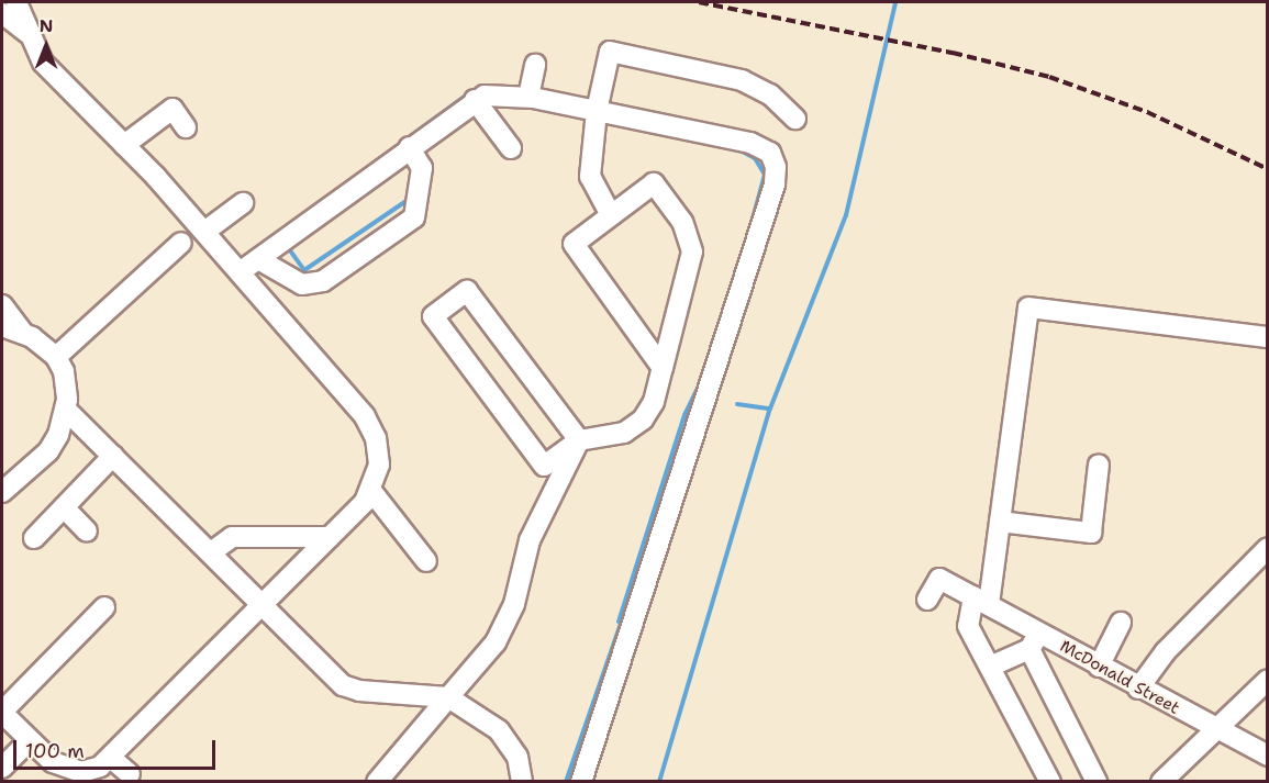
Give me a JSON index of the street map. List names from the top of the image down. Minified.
{"streets":{"street":["McDonald Street"]},"scale_bar":"100 m","north":"top"}
